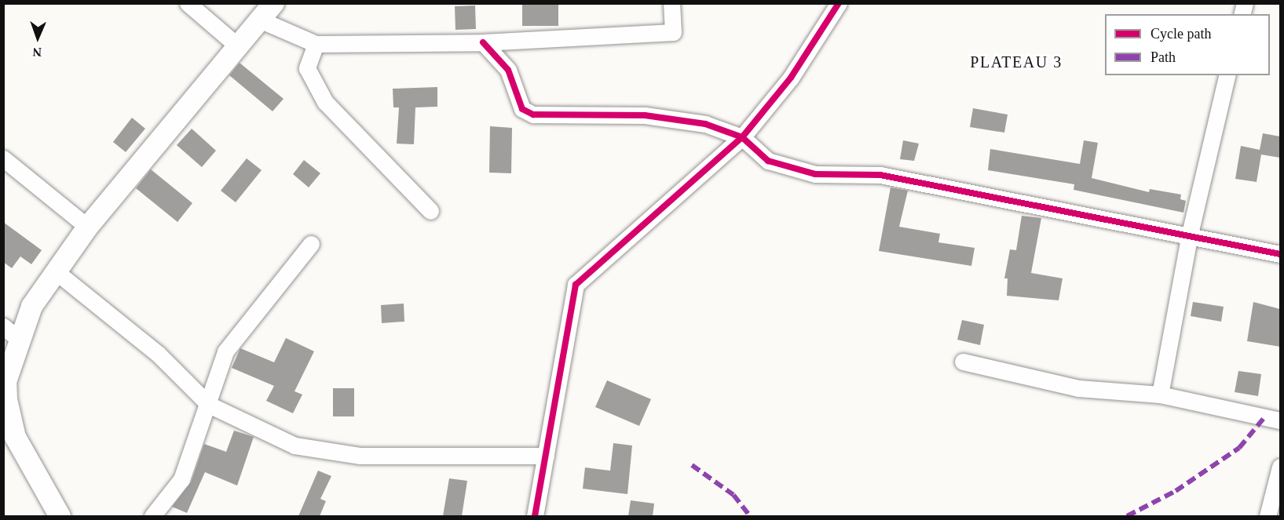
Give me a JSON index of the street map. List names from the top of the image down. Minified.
{"districts":["PLATEAU 3"],"legend":["Cycle path","Path"],"north":"bottom"}
